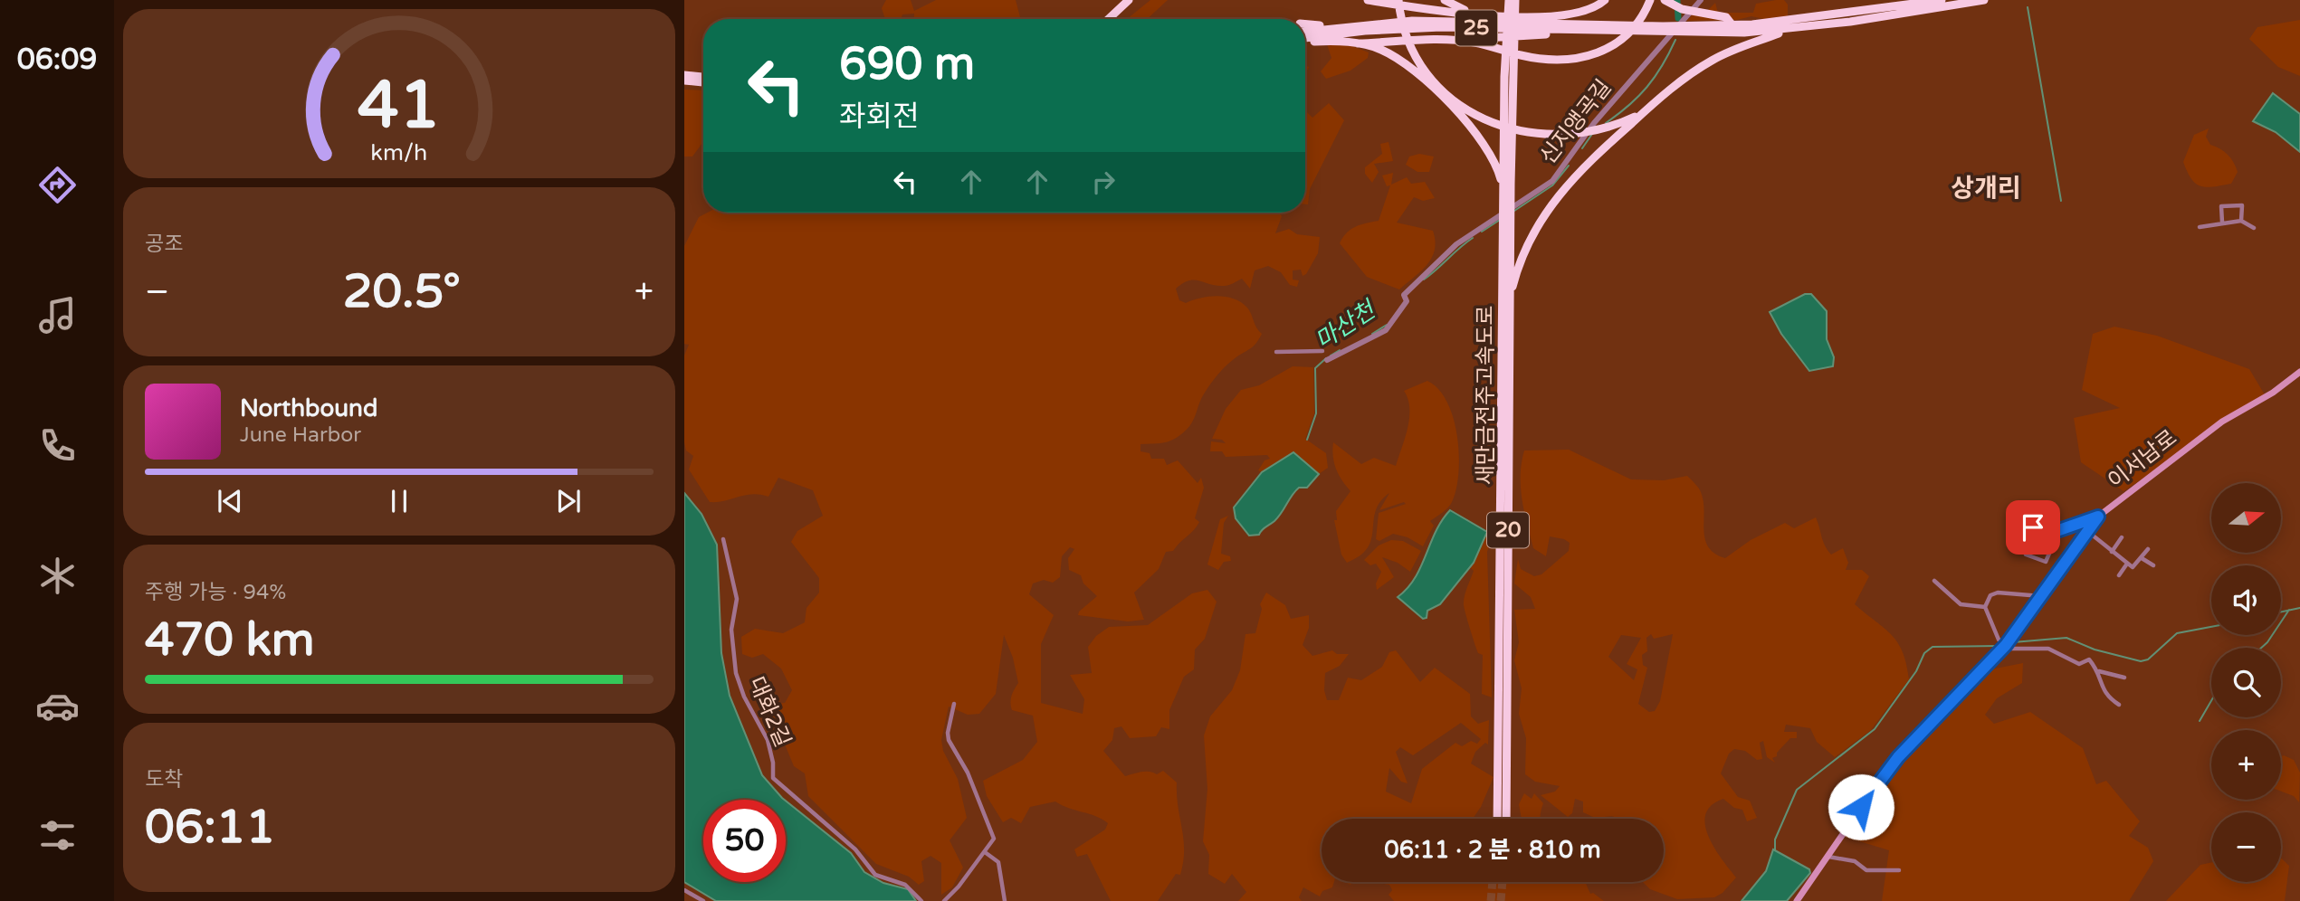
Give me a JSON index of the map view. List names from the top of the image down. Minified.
{"streets":{"highway":["25","새만금전주고속도로","20"],"main road":["이서남로"],"street":["신지앵곡길","대화2길"]},"districts":["상개리"],"water":["마산천"],"north":"right","page":{"tabs":"06:09","turn":["690 m","좌회전"],"tile":["공조",["주행 가능 · 94%","470 km"],["도착","06:11"]],"heat":["−","20.5°","+"],"song":["Northbound","June Harbor"],"map_buttons":["+","−"],"limit":"50","trip":"06:11 · 2 분 · 810 m","gauge":["41","km/h"]}}
